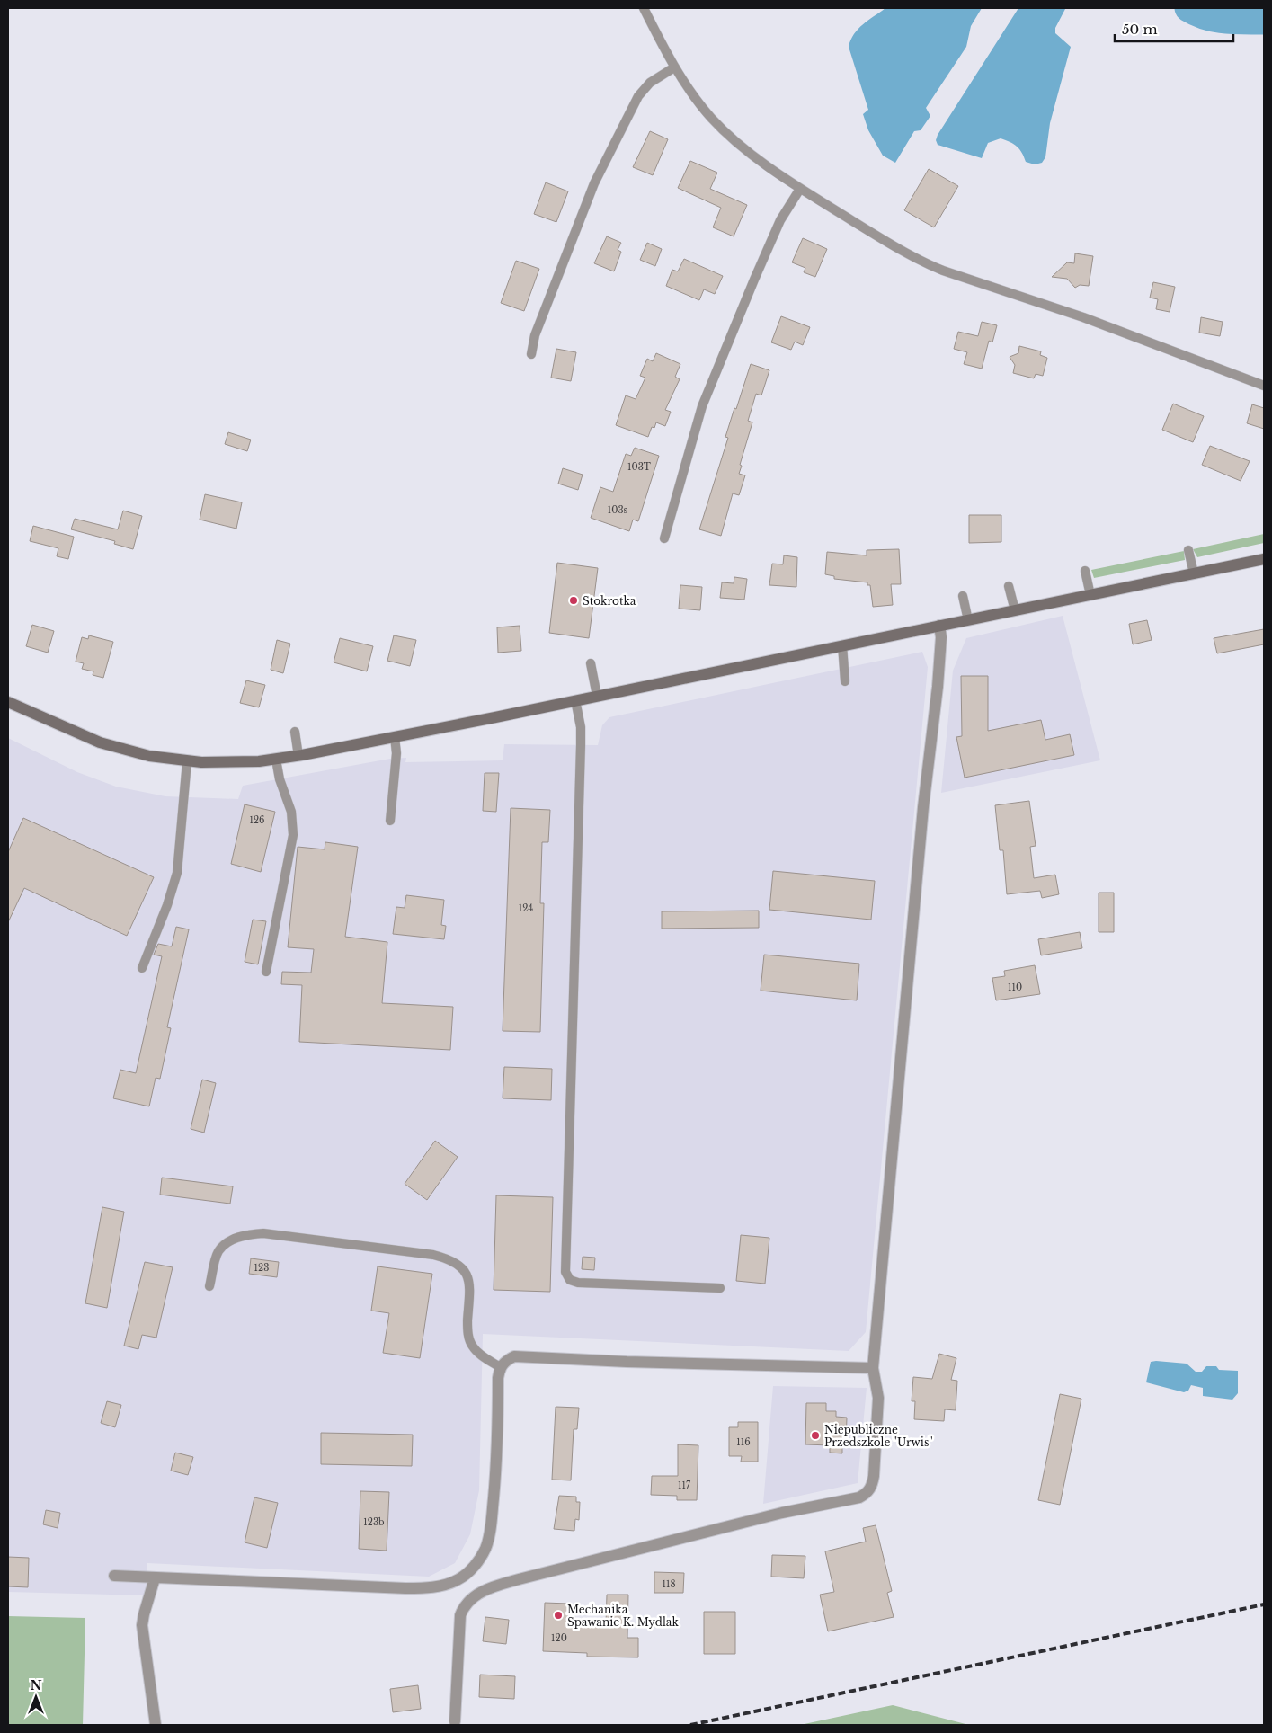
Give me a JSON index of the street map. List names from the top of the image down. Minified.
{"places":["Stokrotka","Niepubliczne Przedszkole \"Urwis\"","Mechanika Spawanie K. Mydlak"],"house_numbers":["103T","103s","126","124","110","123","116","117","123b","118","120"],"scale_bar":"50 m","north":"top"}
